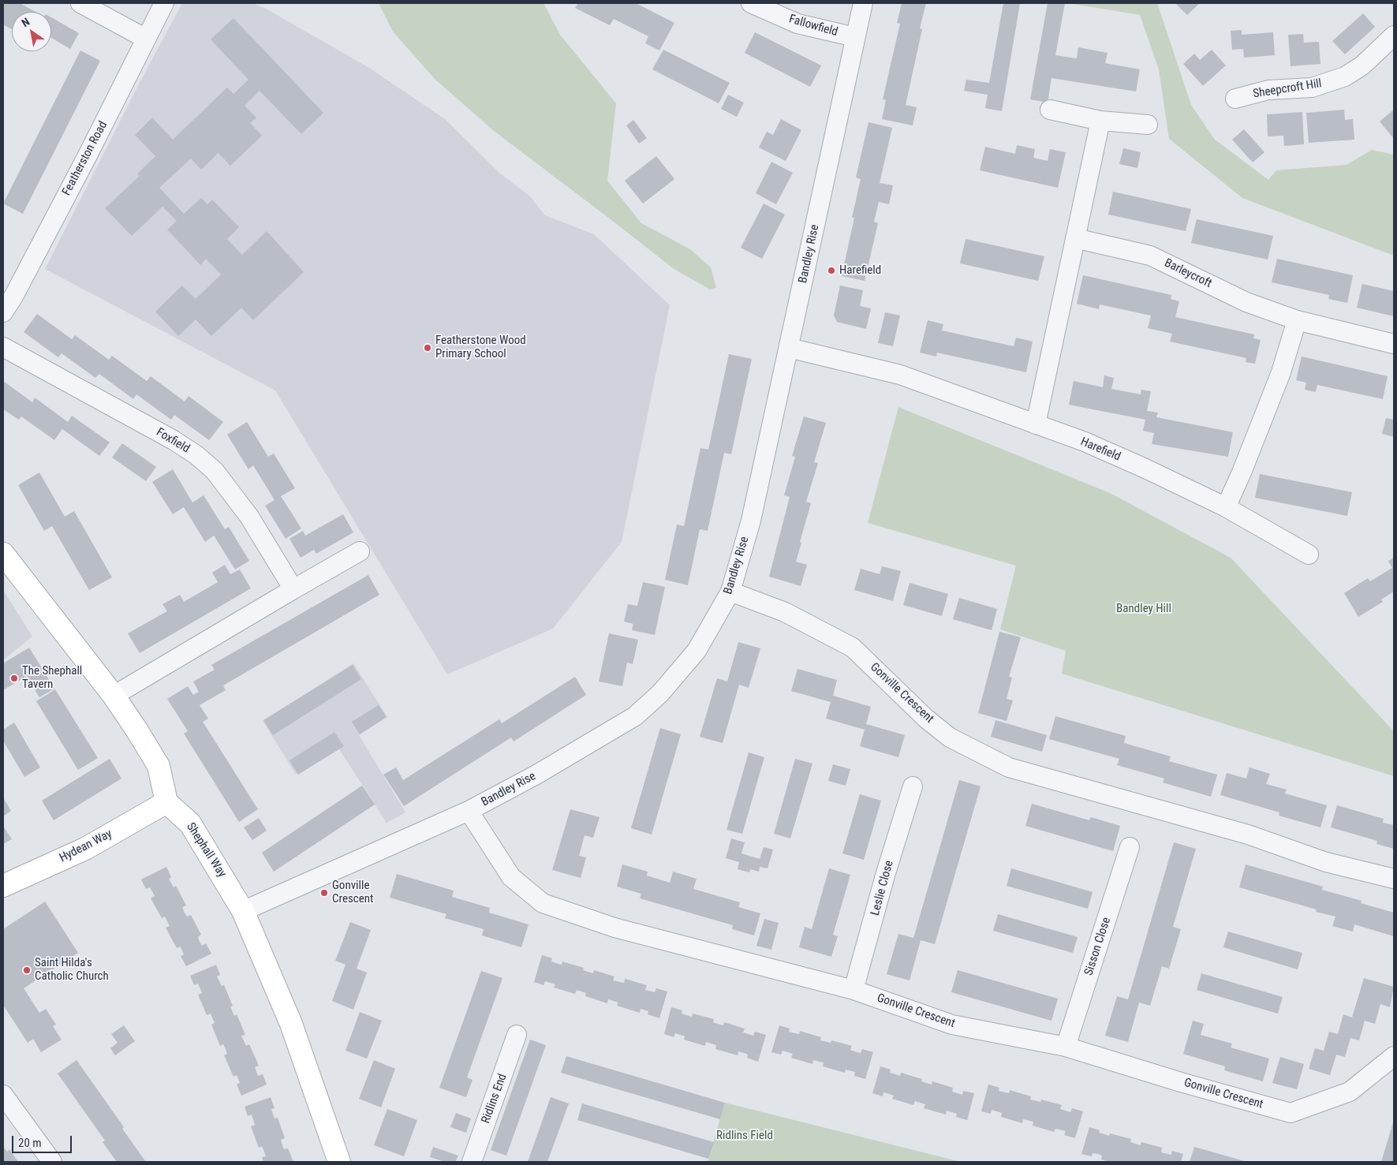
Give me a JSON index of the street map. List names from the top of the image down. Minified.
{"streets":{"street":["Fallowfield","Sheepcroft Hill","Featherston Road","Bandley Rise","Barleycroft","Foxfield","Harefield","Gonville Crescent","Hydean Way","Shephall Way","Leslie Close","Sisson Close","Ridlins End"]},"crossings":[["Fallowfield","Bandley Rise"],["Bandley Rise","Harefield"],["Bandley Rise","Gonville Crescent"],["Bandley Rise","Shephall Way"],["Gonville Crescent","Leslie Close"],["Gonville Crescent","Sisson Close"],["Hydean Way","Shephall Way"]],"parks":["Bandley Hill","Ridlins Field"],"places":["Harefield","Featherstone Wood Primary School","The Shephall Tavern","Gonville Crescent","Saint Hilda's Catholic Church"],"scale_bar":"20 m","north":"top left"}
